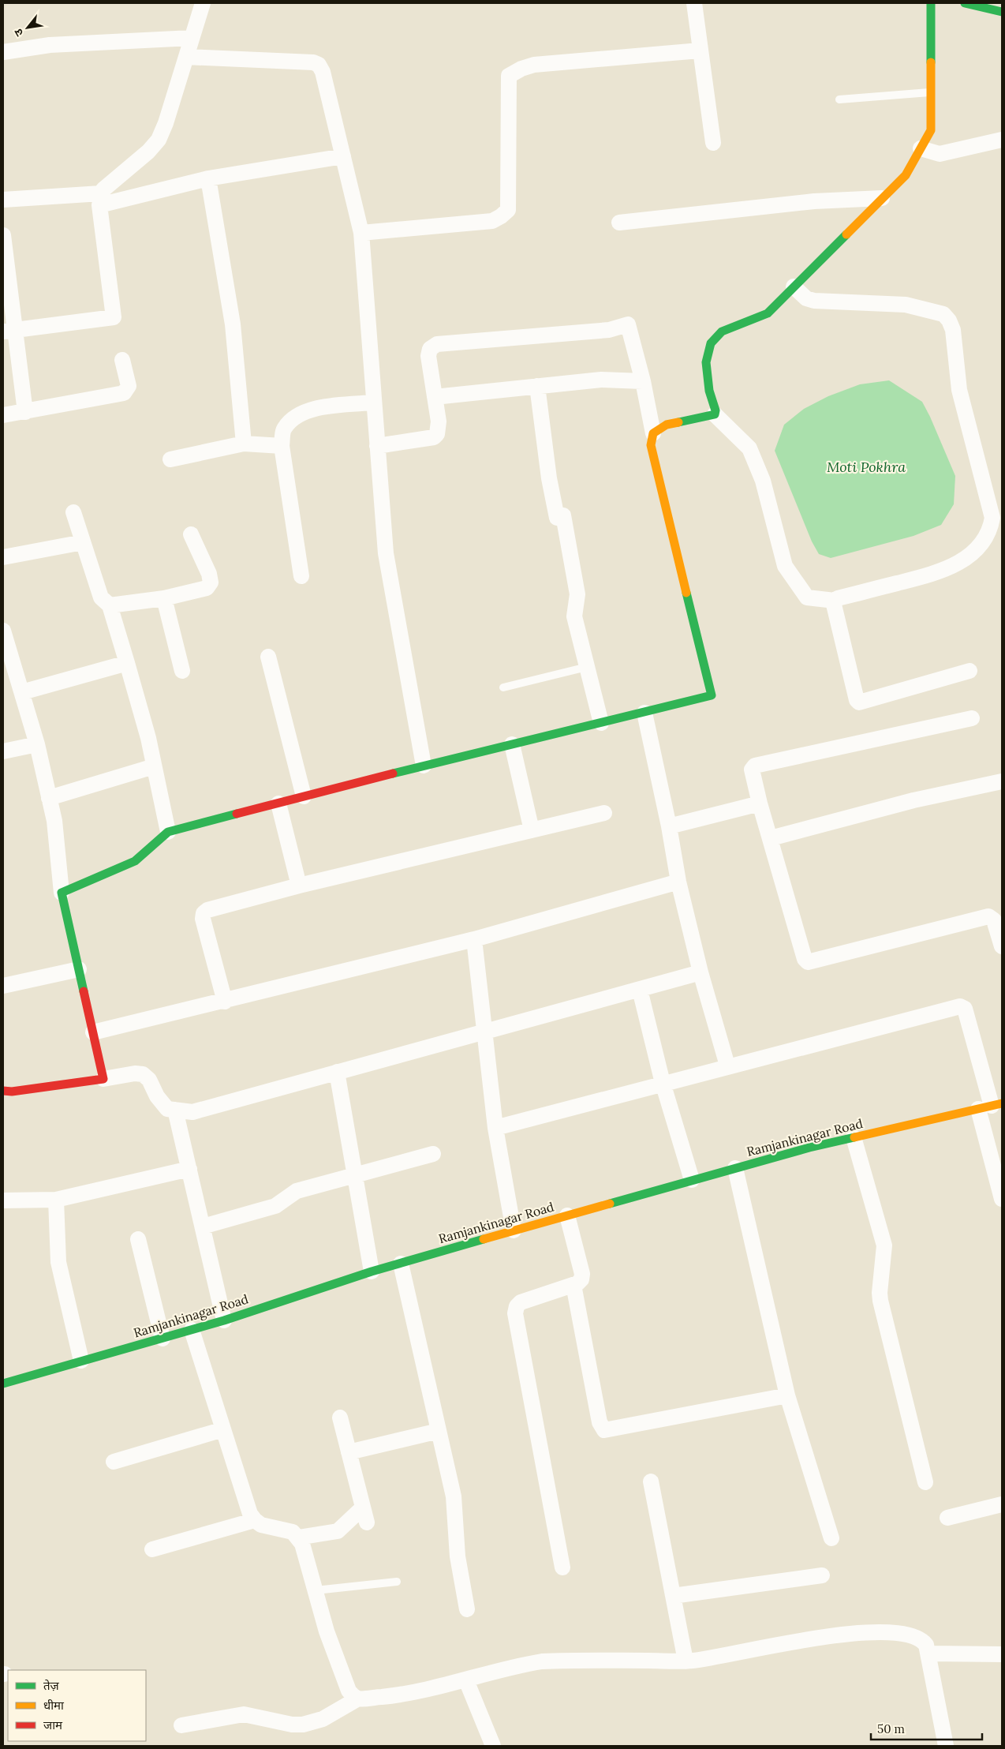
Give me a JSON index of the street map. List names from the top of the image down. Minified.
{"streets":{"street":["Ramjankinagar Road"]},"water":["Moti Pokhra"],"legend":["तेज़","धीमा","जाम"],"scale_bar":"50 m","north":"bottom left"}
